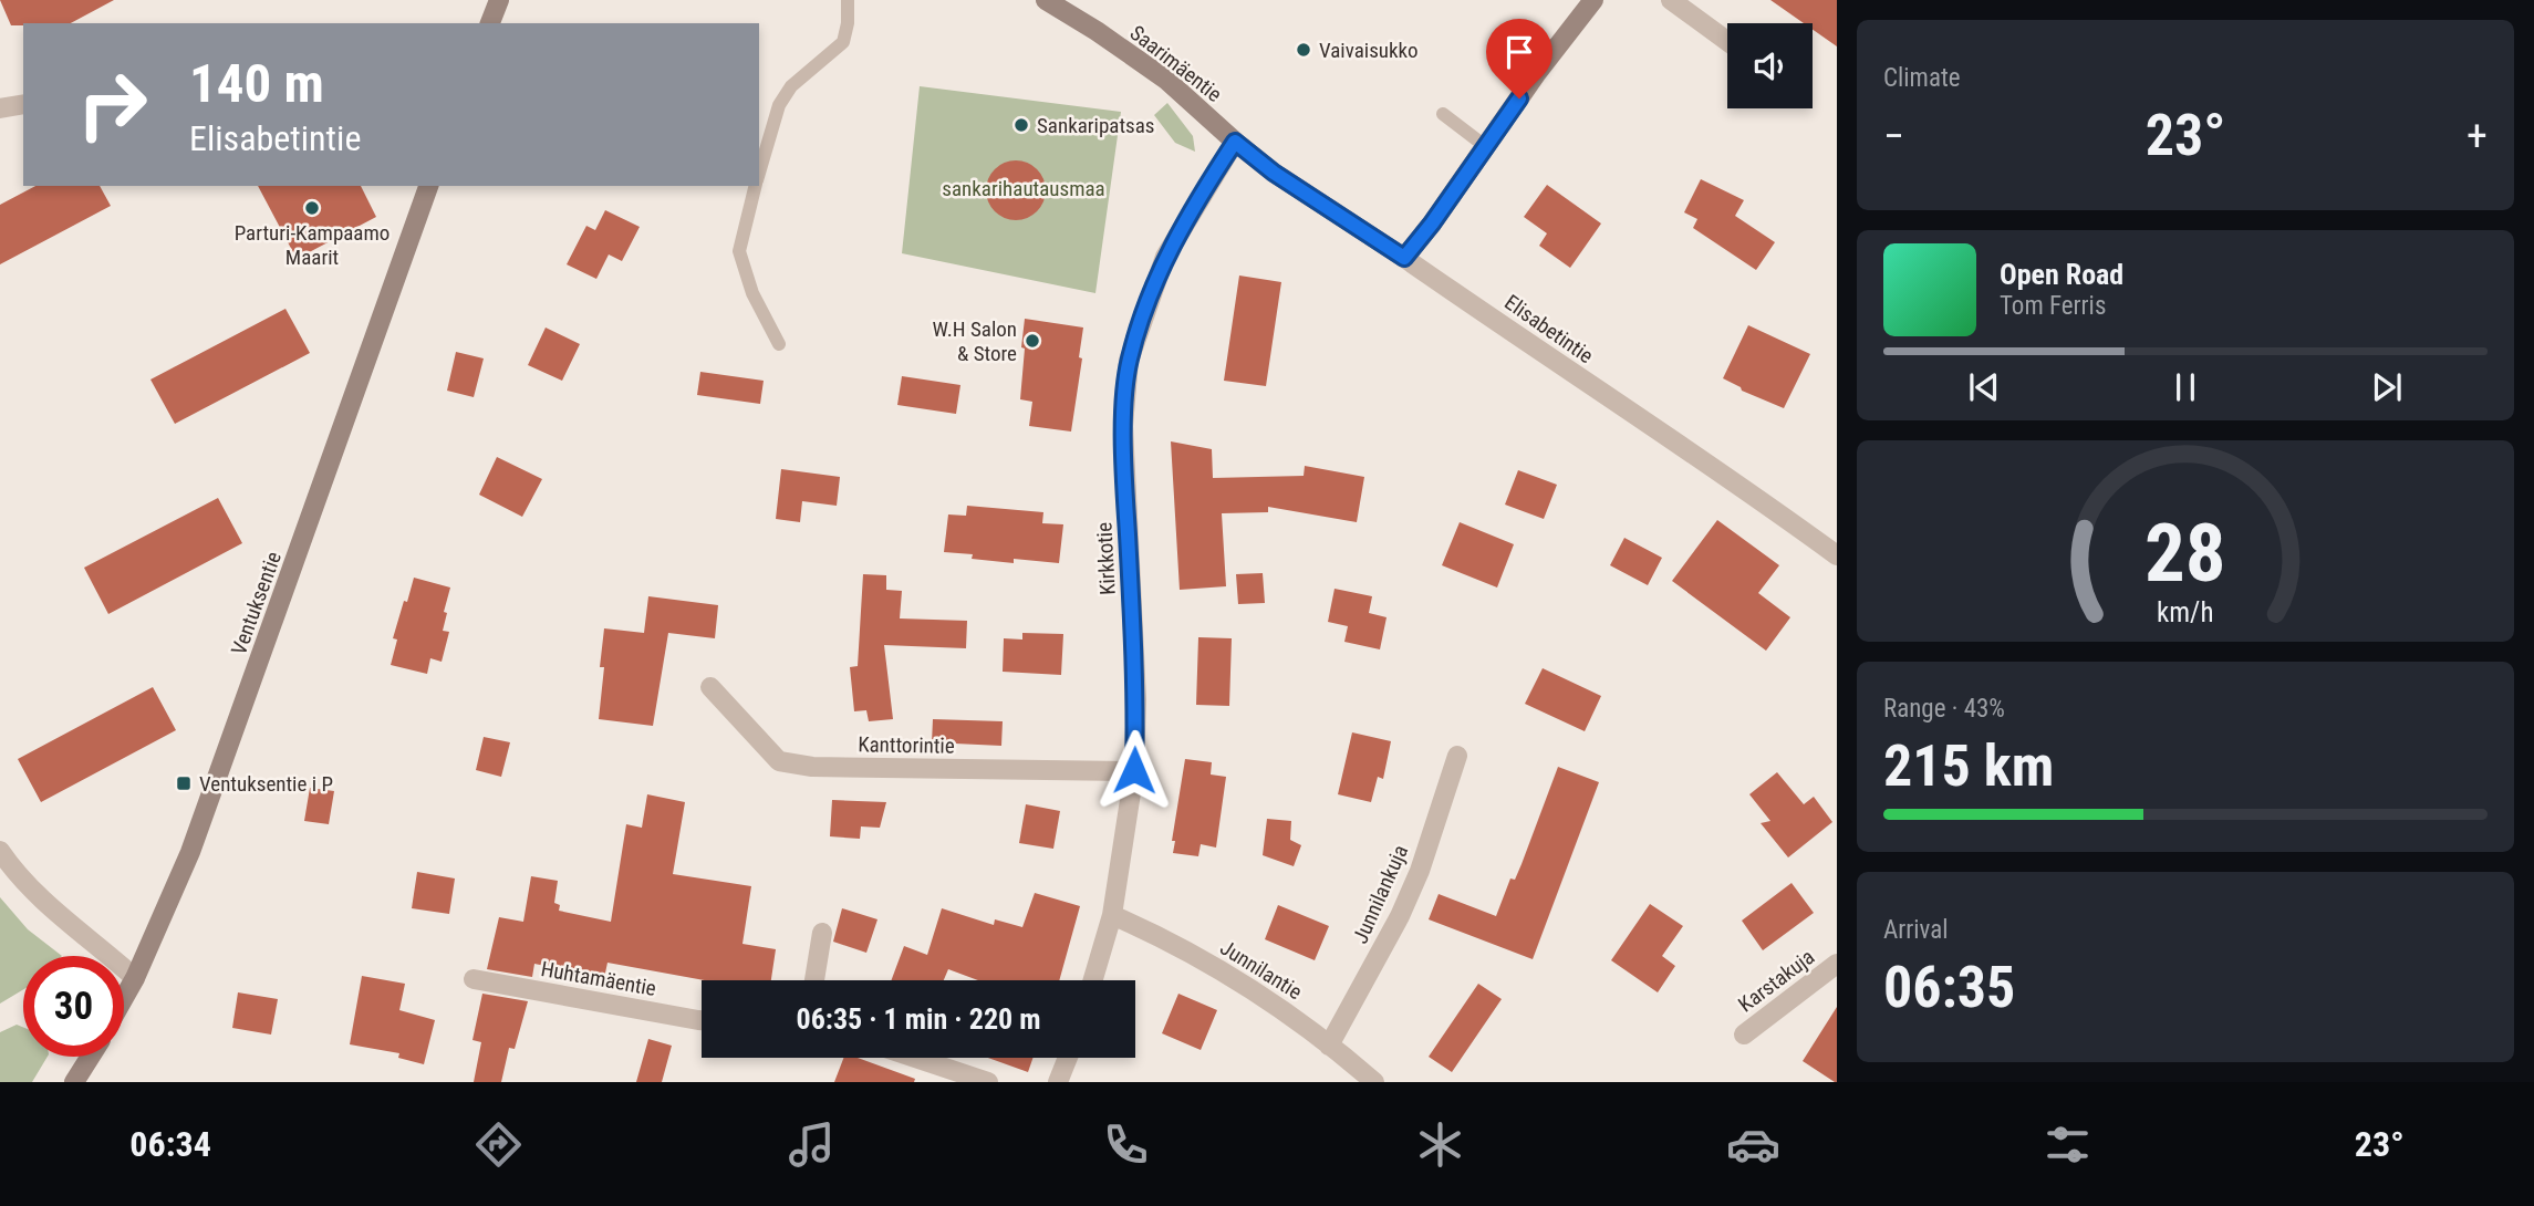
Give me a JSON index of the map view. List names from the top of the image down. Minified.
{"streets":{"main road":["Saarimäentie","Elisabetintie","Ventuksentie"],"street":["Kirkkotie","Kanttorintie","Junnilankuja","Junnilantie","Huhtamäentie","Karstakuja"]},"crossings":[["Saarimäentie","Elisabetintie"],["Saarimäentie","Kirkkotie"],["Elisabetintie","Kirkkotie"],["Kirkkotie","Kanttorintie"],["Kirkkotie","Junnilantie"],["Junnilankuja","Junnilantie"]],"parks":["sankarihautausmaa"],"places":{"other":["Vaivaisukko","Sankaripatsas","Parturi-Kampaamo Maarit","W.H Salon & Store"],"transit":["Ventuksentie i P"]},"page":{"tile":["Climate",["Range · 43%","215 km"],["Arrival","06:35"]],"turn":["140 m","Elisabetintie"],"heat":["−","23°","+"],"song":["Open Road","Tom Ferris"],"limit":"30","trip":"06:35 · 1 min · 220 m","tabs":["06:34","23°"],"gauge":["28","km/h"]}}
